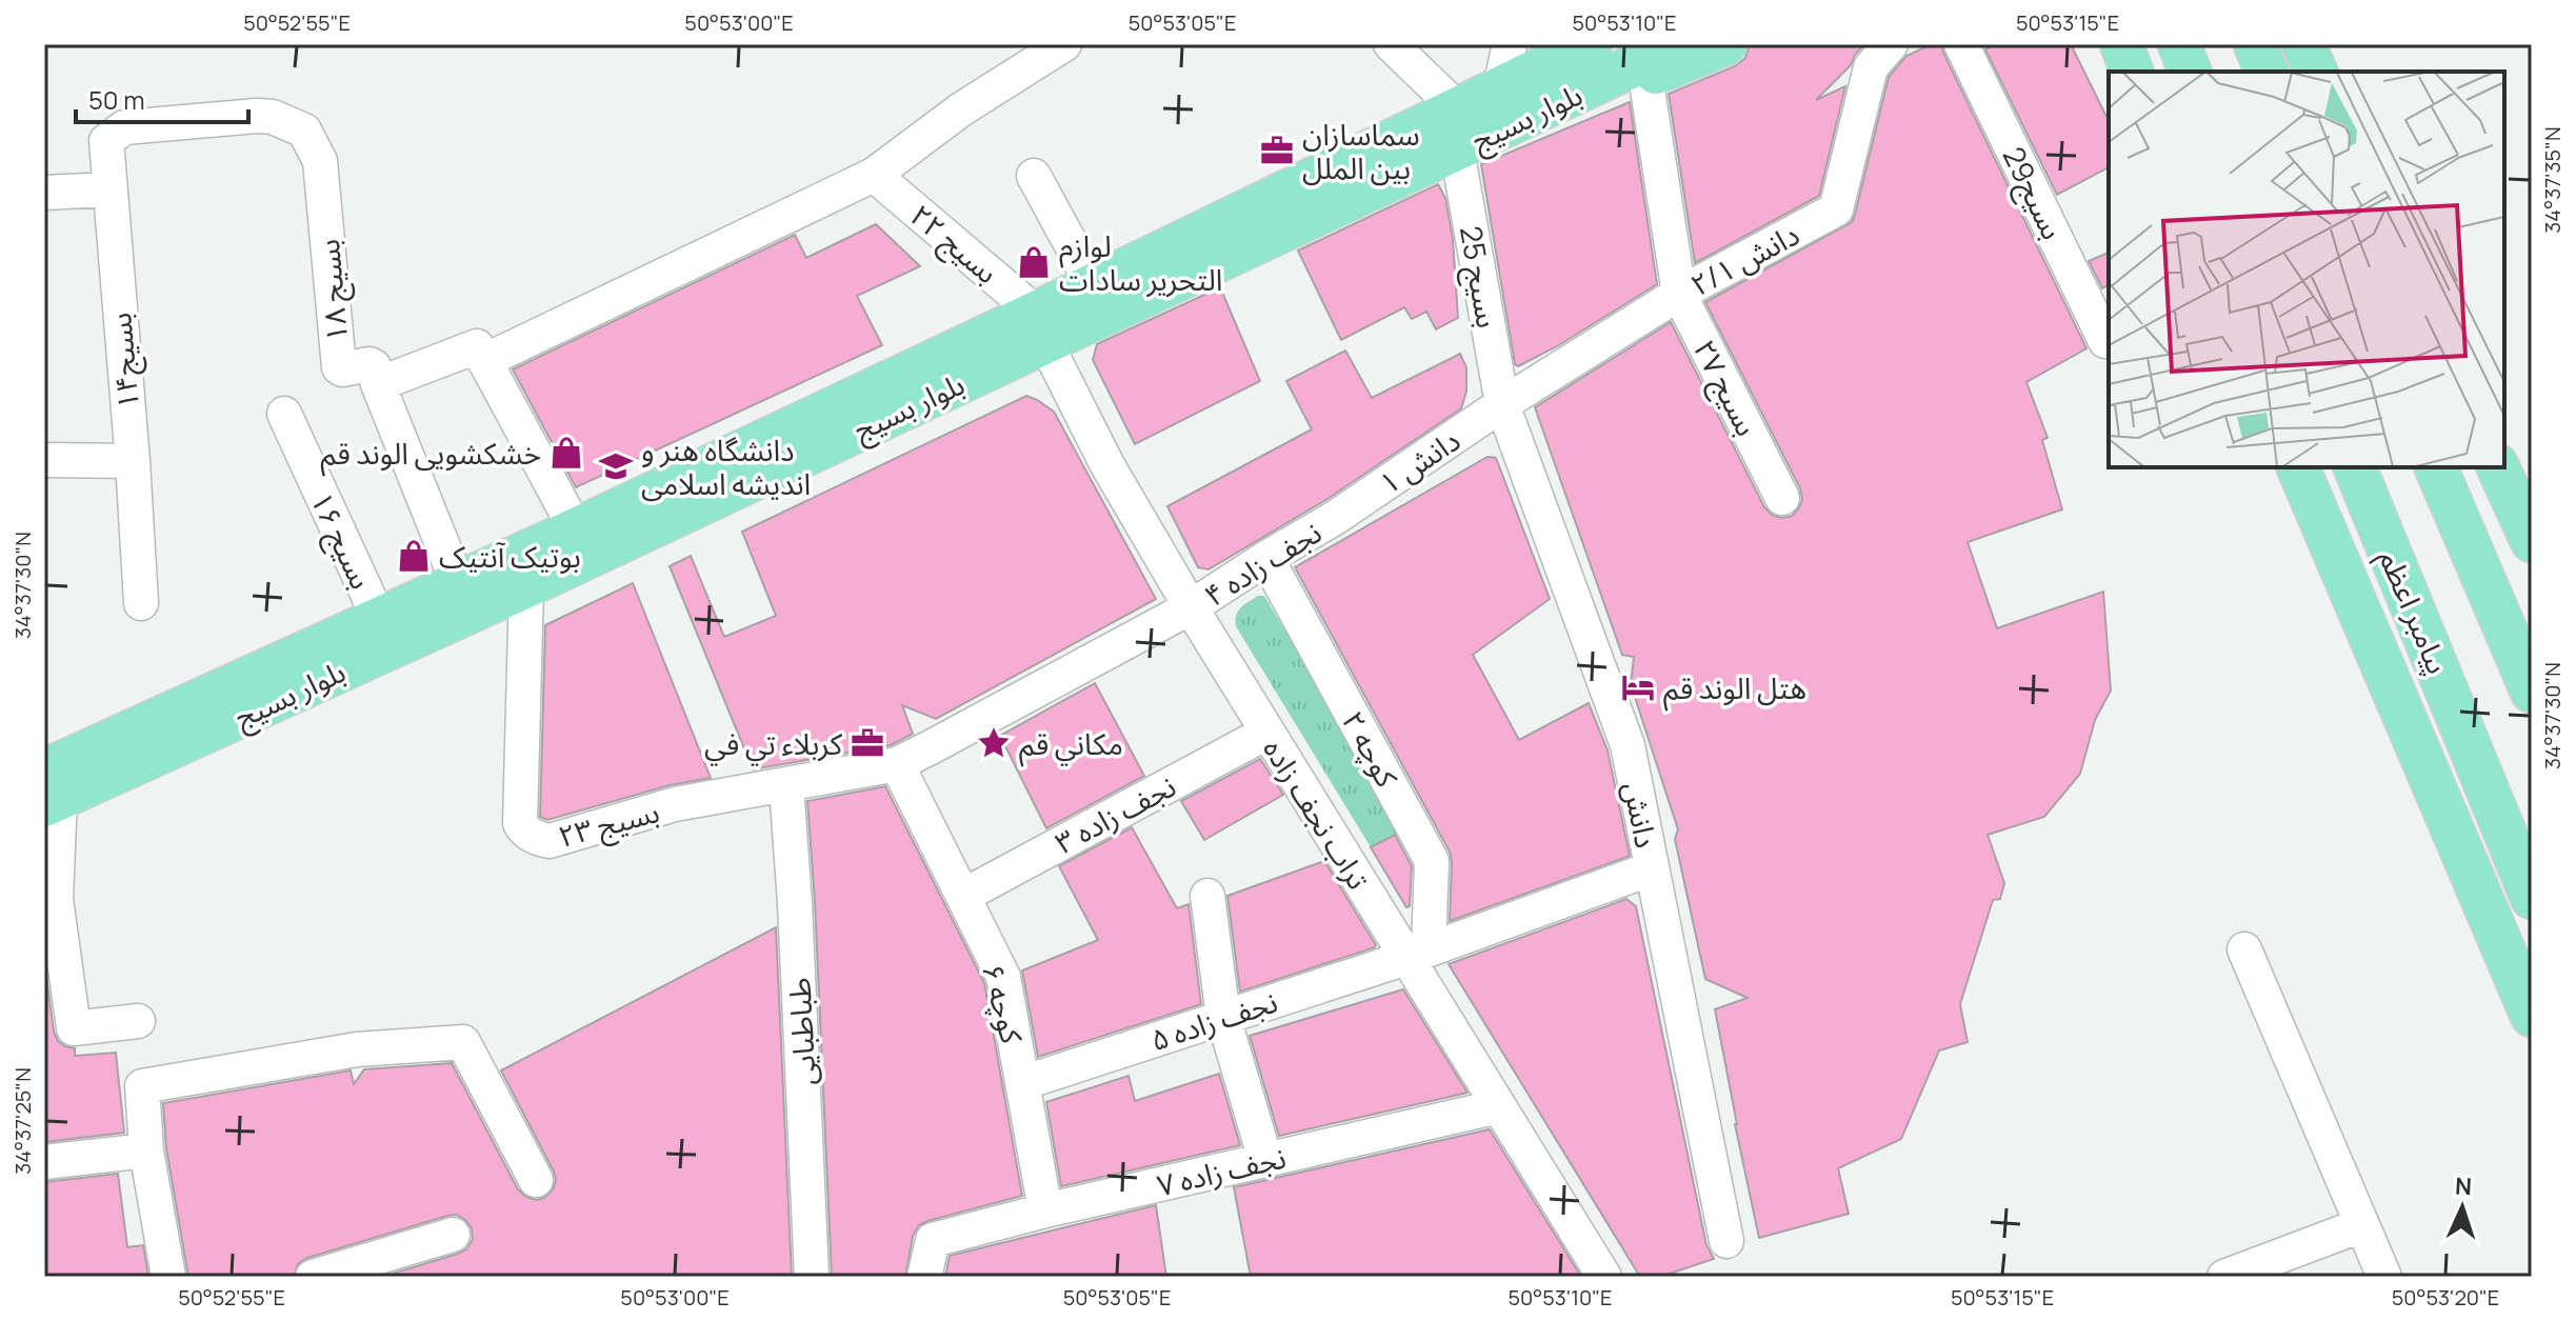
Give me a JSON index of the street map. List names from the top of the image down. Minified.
{"streets":{"main road":["بلوار بسیج","پیامبر اعظم"],"street":["بسیج29","بسیج ۲۲","دانش ۲/۱","بسیج 25","بسیج ۱۸","بسیج۱۴","بسیج ۲۷","دانش ۱","بسیج ۱۶","نجف زاده ۴","کوچه ۲","نجف زاده ۳","تراب نجف زاده","دانش","بسیج ۲۳","کوچه ۶","نجف زاده ۵","طباطبایی","نجف زاده ۷"]},"crossings":[["بلوار بسیج","بسیج ۲۲"],["بلوار بسیج","بسیج 25"],["بلوار بسیج","بسیج ۲۷"],["بلوار بسیج","بسیج ۱۶"],["بلوار بسیج","تراب نجف زاده"],["بلوار بسیج","بسیج ۲۳"],["بسیج ۲۲","تراب نجف زاده"],["دانش ۲/۱","بسیج 25"],["دانش ۲/۱","بسیج ۲۷"],["دانش ۲/۱","دانش ۱"],["دانش ۲/۱","دانش"],["بسیج 25","دانش ۱"],["بسیج 25","دانش"],["بسیج ۱۸","بسیج۱۴"],["دانش ۱","نجف زاده ۴"],["دانش ۱","دانش"],["نجف زاده ۴","کوچه ۲"],["نجف زاده ۴","تراب نجف زاده"],["نجف زاده ۴","بسیج ۲۳"],["نجف زاده ۴","کوچه ۶"],["نجف زاده ۴","طباطبایی"],["کوچه ۲","تراب نجف زاده"],["کوچه ۲","نجف زاده ۵"],["نجف زاده ۳","تراب نجف زاده"],["نجف زاده ۳","کوچه ۶"],["تراب نجف زاده","نجف زاده ۵"],["تراب نجف زاده","نجف زاده ۷"],["دانش","نجف زاده ۵"],["بسیج ۲۳","طباطبایی"],["کوچه ۶","نجف زاده ۵"],["کوچه ۶","نجف زاده ۷"]],"places":{"office":["سماسازان بین الملل","كربلاء تي في"],"shop":["لوازم التحریر سادات","خشکشویی الوند قم","بوتیک آنتیک"],"school or university":["دانشگاه هنر و اندیشه اسلامی"],"hotel":["هتل الوند قم"],"place":["مكاني قم"]},"scale_bar":"50 m","north":"top","coordinates":["50°52'55\"E","50°53'00\"E","50°53'05\"E","50°53'10\"E","50°53'15\"E","34°37'35\"N","34°37'30\"N","34°37'25\"N","50°53'20\"E"]}
